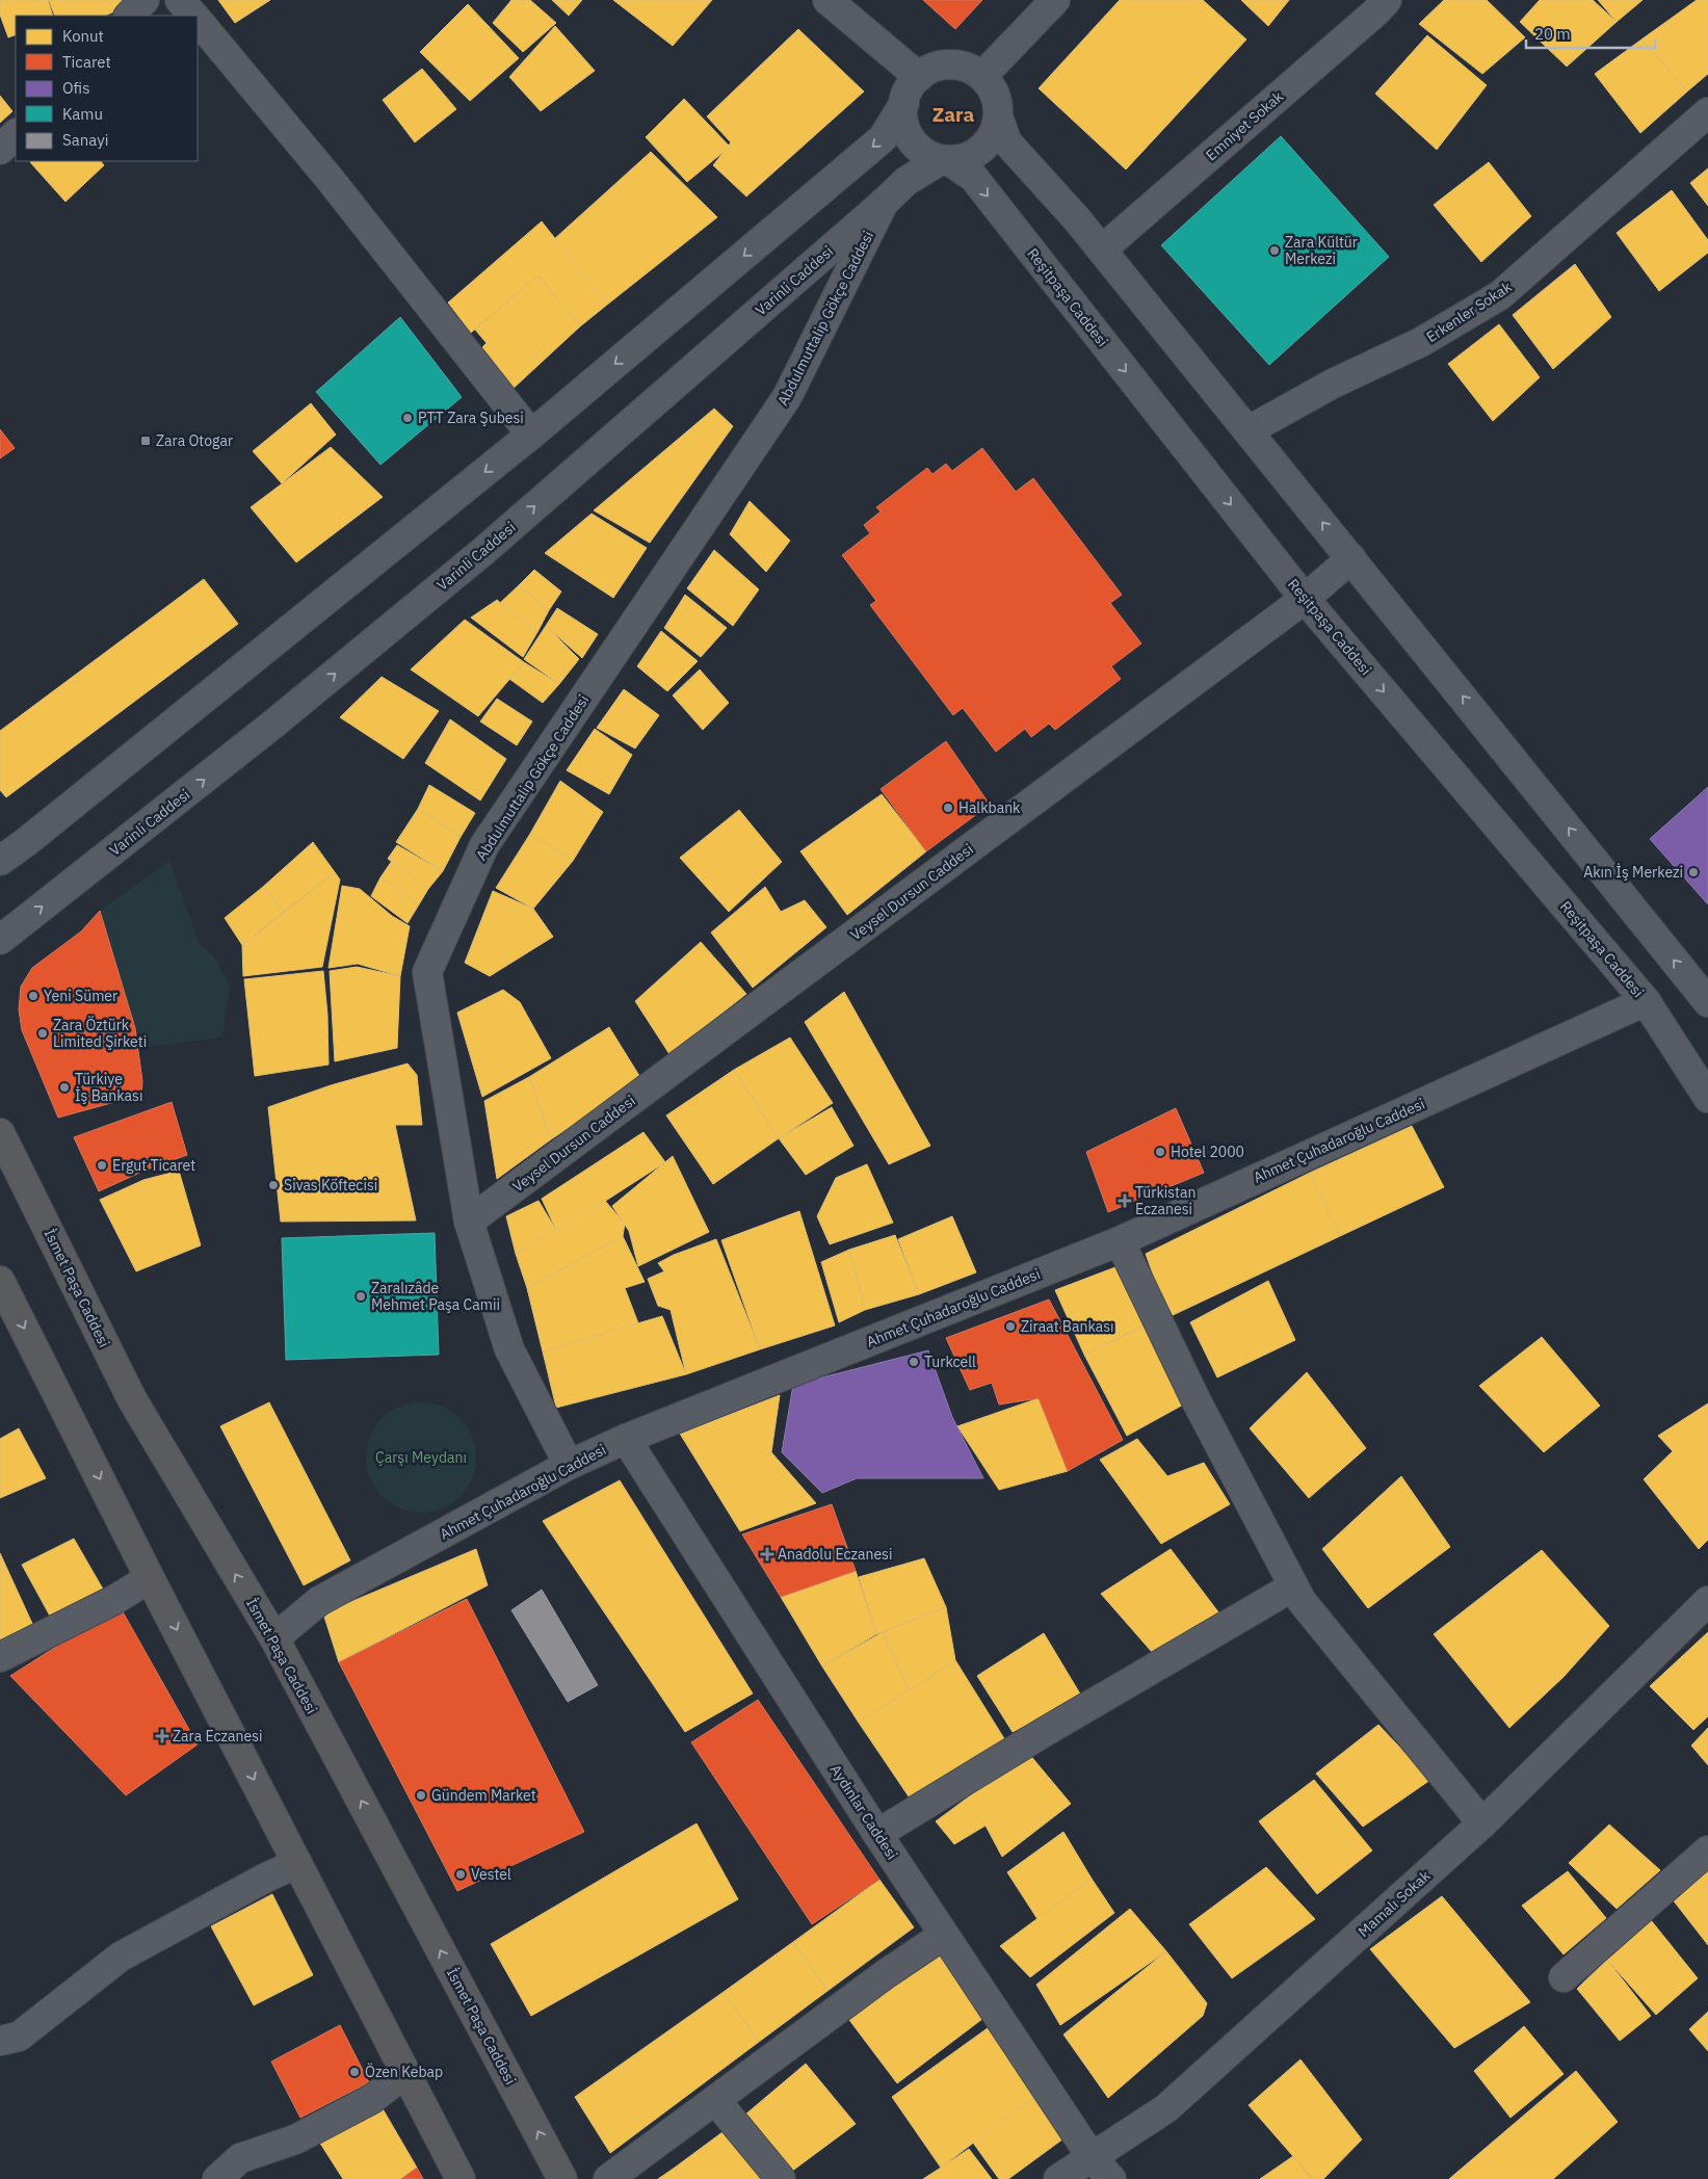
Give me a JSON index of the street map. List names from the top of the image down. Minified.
{"streets":{"highway":["İsmet Paşa Caddesi"],"main road":["Varinli Caddesi","Reşitpaşa Caddesi"],"street":["Emniyet Sokak","Erkenler Sokak","Abdulmuttalip Gökçe Caddesi","Veysel Dursun Caddesi","Ahmet Çuhadaroğlu Caddesi","Aydınlar Caddesi","Mamalı Sokak"]},"crossings":[["Varinli Caddesi","Reşitpaşa Caddesi"],["Varinli Caddesi","Abdulmuttalip Gökçe Caddesi"],["Reşitpaşa Caddesi","Veysel Dursun Caddesi"],["Reşitpaşa Caddesi","Ahmet Çuhadaroğlu Caddesi"],["Abdulmuttalip Gökçe Caddesi","Veysel Dursun Caddesi"],["Abdulmuttalip Gökçe Caddesi","Ahmet Çuhadaroğlu Caddesi"],["Ahmet Çuhadaroğlu Caddesi","İsmet Paşa Caddesi"],["Ahmet Çuhadaroğlu Caddesi","Aydınlar Caddesi"],["Aydınlar Caddesi","Mamalı Sokak"]],"districts":["Zara"],"parks":["Çarşı Meydanı"],"places":{"other":["Zara Kültür Merkezi","PTT Zara Şubesi","Halkbank","Akın İş Merkezi","Yeni Sümer","Zara Öztürk Limited Şirketi","Türkiye İş Bankası","Hotel 2000","Ergut Ticaret","Sivas Köftecisi","Zaralızâde Mehmet Paşa Camii","Ziraat Bankası","Turkcell","Gündem Market","Vestel","Özen Kebap"],"transit":["Zara Otogar"],"health":["Türkistan Eczanesi","Anadolu Eczanesi","Zara Eczanesi"]},"legend":["Konut","Ticaret","Ofis","Kamu","Sanayi"],"scale_bar":"20 m"}
